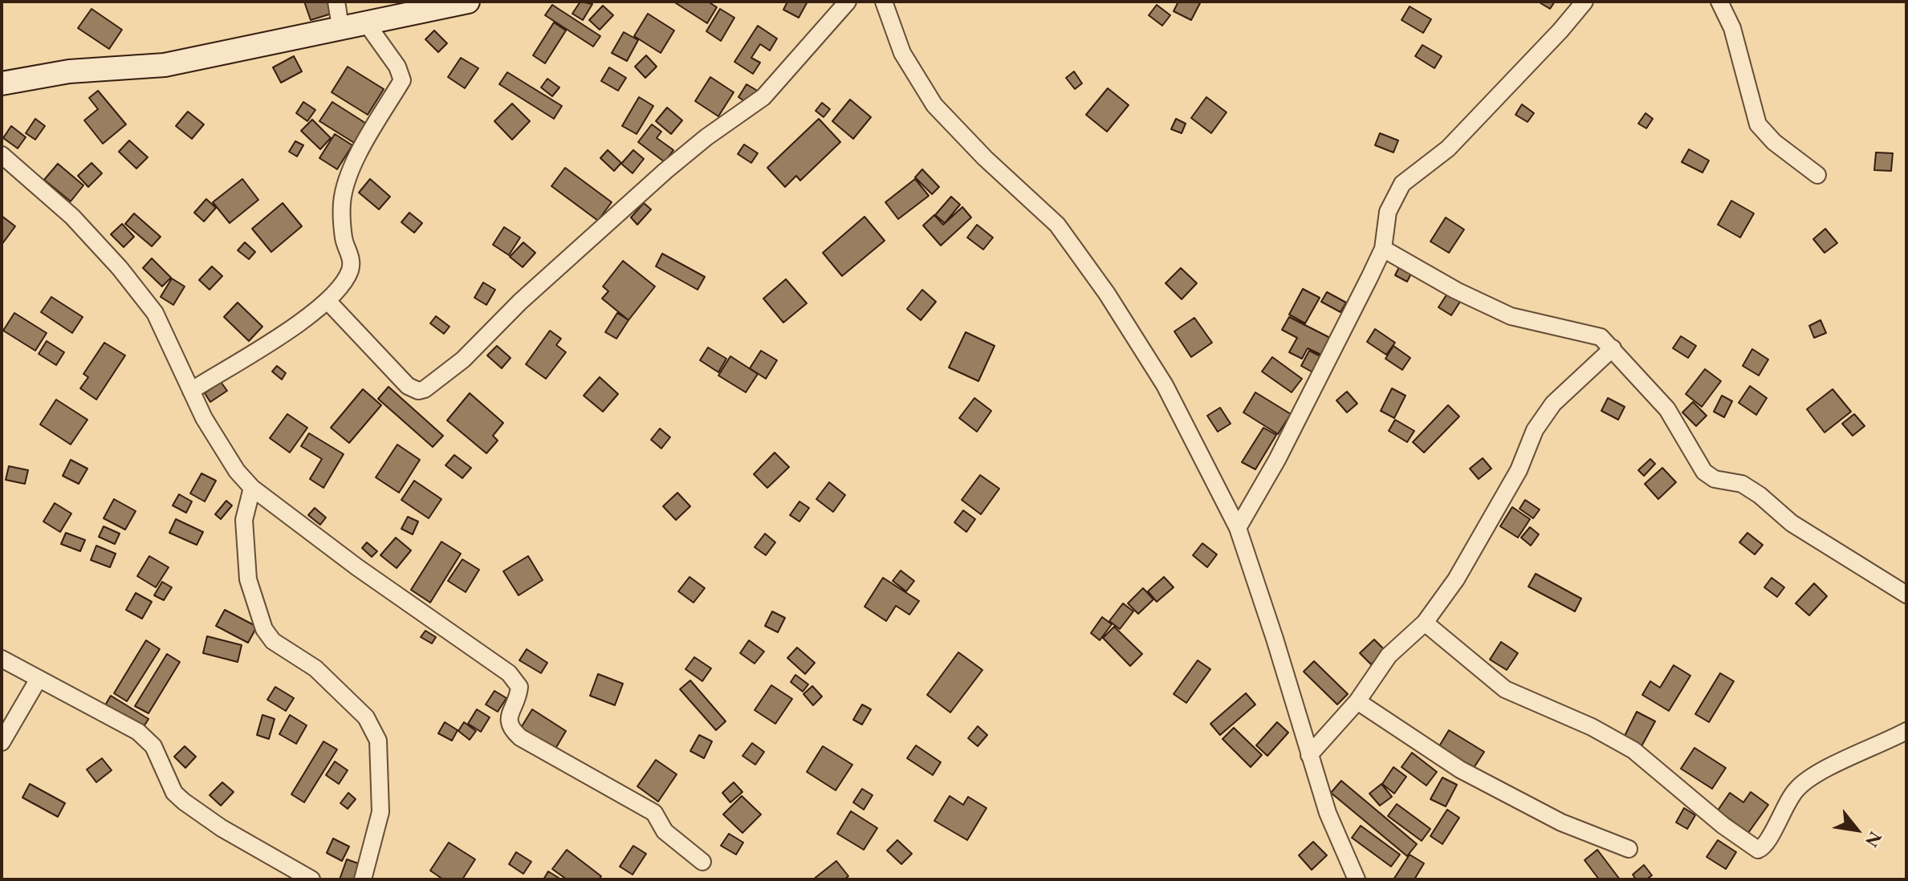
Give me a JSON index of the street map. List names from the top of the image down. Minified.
{"north":"bottom right"}
